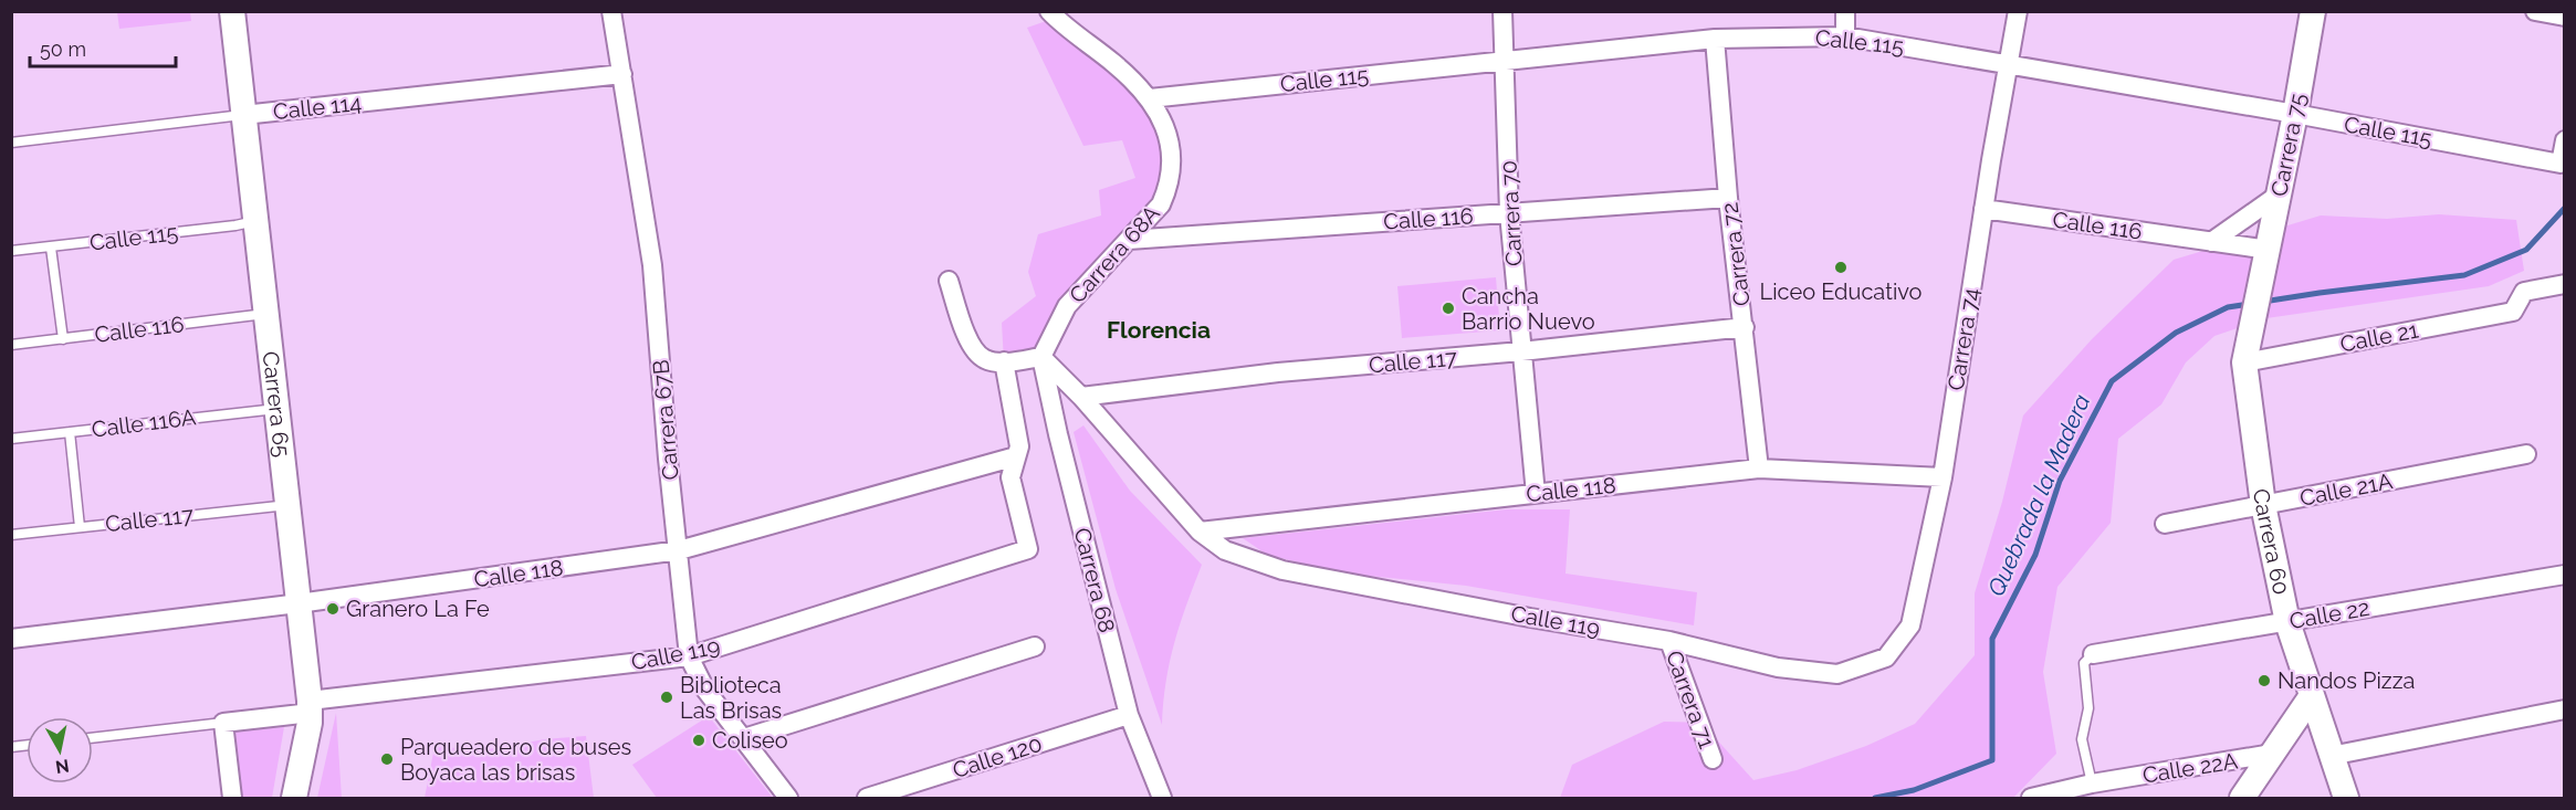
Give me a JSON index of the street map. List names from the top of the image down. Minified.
{"streets":{"main road":["Carrera 75","Carrera 65","Carrera 60"],"street":["Calle 115","Calle 114","Carrera 70","Calle 116","Carrera 68A","Carrera 72","Calle 21","Carrera 74","Calle 117","Carrera 67B","Calle 118","Calle 21A","Carrera 68","Calle 22","Calle 119","Carrera 71","Calle 120","Calle 22A"],"lane":["Calle 116A"]},"crossings":[["Calle 115","Carrera 75"],["Calle 115","Carrera 70"],["Calle 115","Carrera 68A"],["Calle 115","Carrera 72"],["Calle 115","Carrera 74"],["Calle 115","Carrera 65"],["Calle 114","Carrera 65"],["Calle 114","Carrera 67B"],["Carrera 75","Calle 116"],["Carrera 75","Carrera 60"],["Carrera 70","Calle 116"],["Carrera 70","Calle 117"],["Carrera 70","Calle 118"],["Calle 116","Carrera 68A"],["Calle 116","Carrera 72"],["Calle 116","Carrera 74"],["Calle 116","Carrera 65"],["Carrera 68A","Carrera 68"],["Carrera 72","Calle 117"],["Carrera 72","Calle 118"],["Calle 21","Carrera 60"],["Carrera 74","Calle 118"],["Carrera 74","Calle 119"],["Calle 117","Carrera 65"],["Carrera 65","Calle 116A"],["Carrera 65","Calle 118"],["Carrera 65","Calle 119"],["Carrera 67B","Calle 118"],["Carrera 67B","Calle 119"],["Calle 118","Calle 119"],["Calle 21A","Carrera 60"],["Carrera 60","Calle 22"],["Carrera 68","Calle 120"],["Calle 119","Carrera 71"]],"districts":["Florencia"],"water":["Quebrada la Madera"],"places":["Liceo Educativo","Cancha Barrio Nuevo","Granero La Fe","Nandos Pizza","Biblioteca Las Brisas","Coliseo","Parqueadero de buses Boyaca las brisas"],"scale_bar":"50 m","north":"bottom"}
